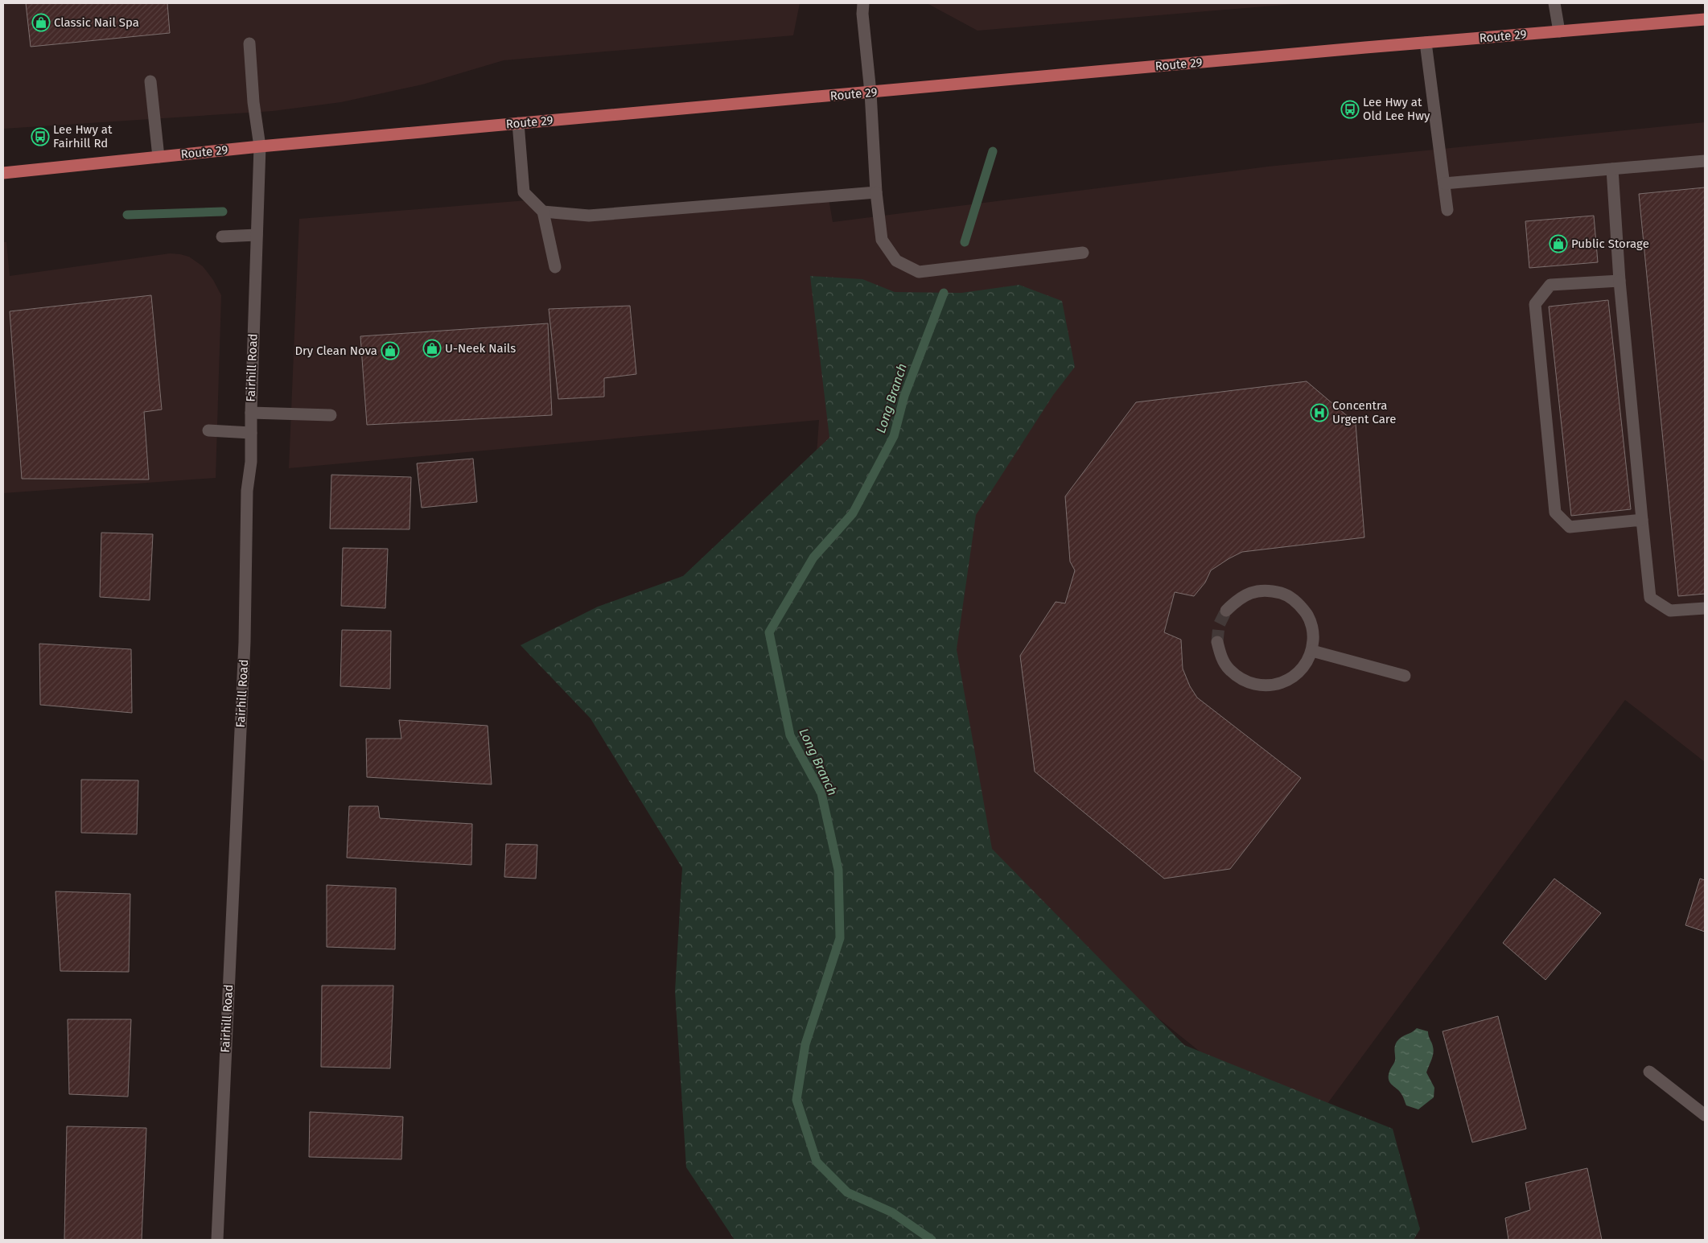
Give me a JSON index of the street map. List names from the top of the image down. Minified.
{"streets":{"main road":["Route 29"],"street":["Fairhill Road"]},"crossings":[["Route 29","Fairhill Road"]],"water":["Long Branch"],"places":{"shop":["Classic Nail Spa","Public Storage","U-Neek Nails","Dry Clean Nova"],"bus stop":["Lee Hwy at Old Lee Hwy","Lee Hwy at Fairhill Rd"],"hospital":["Concentra Urgent Care"]}}
